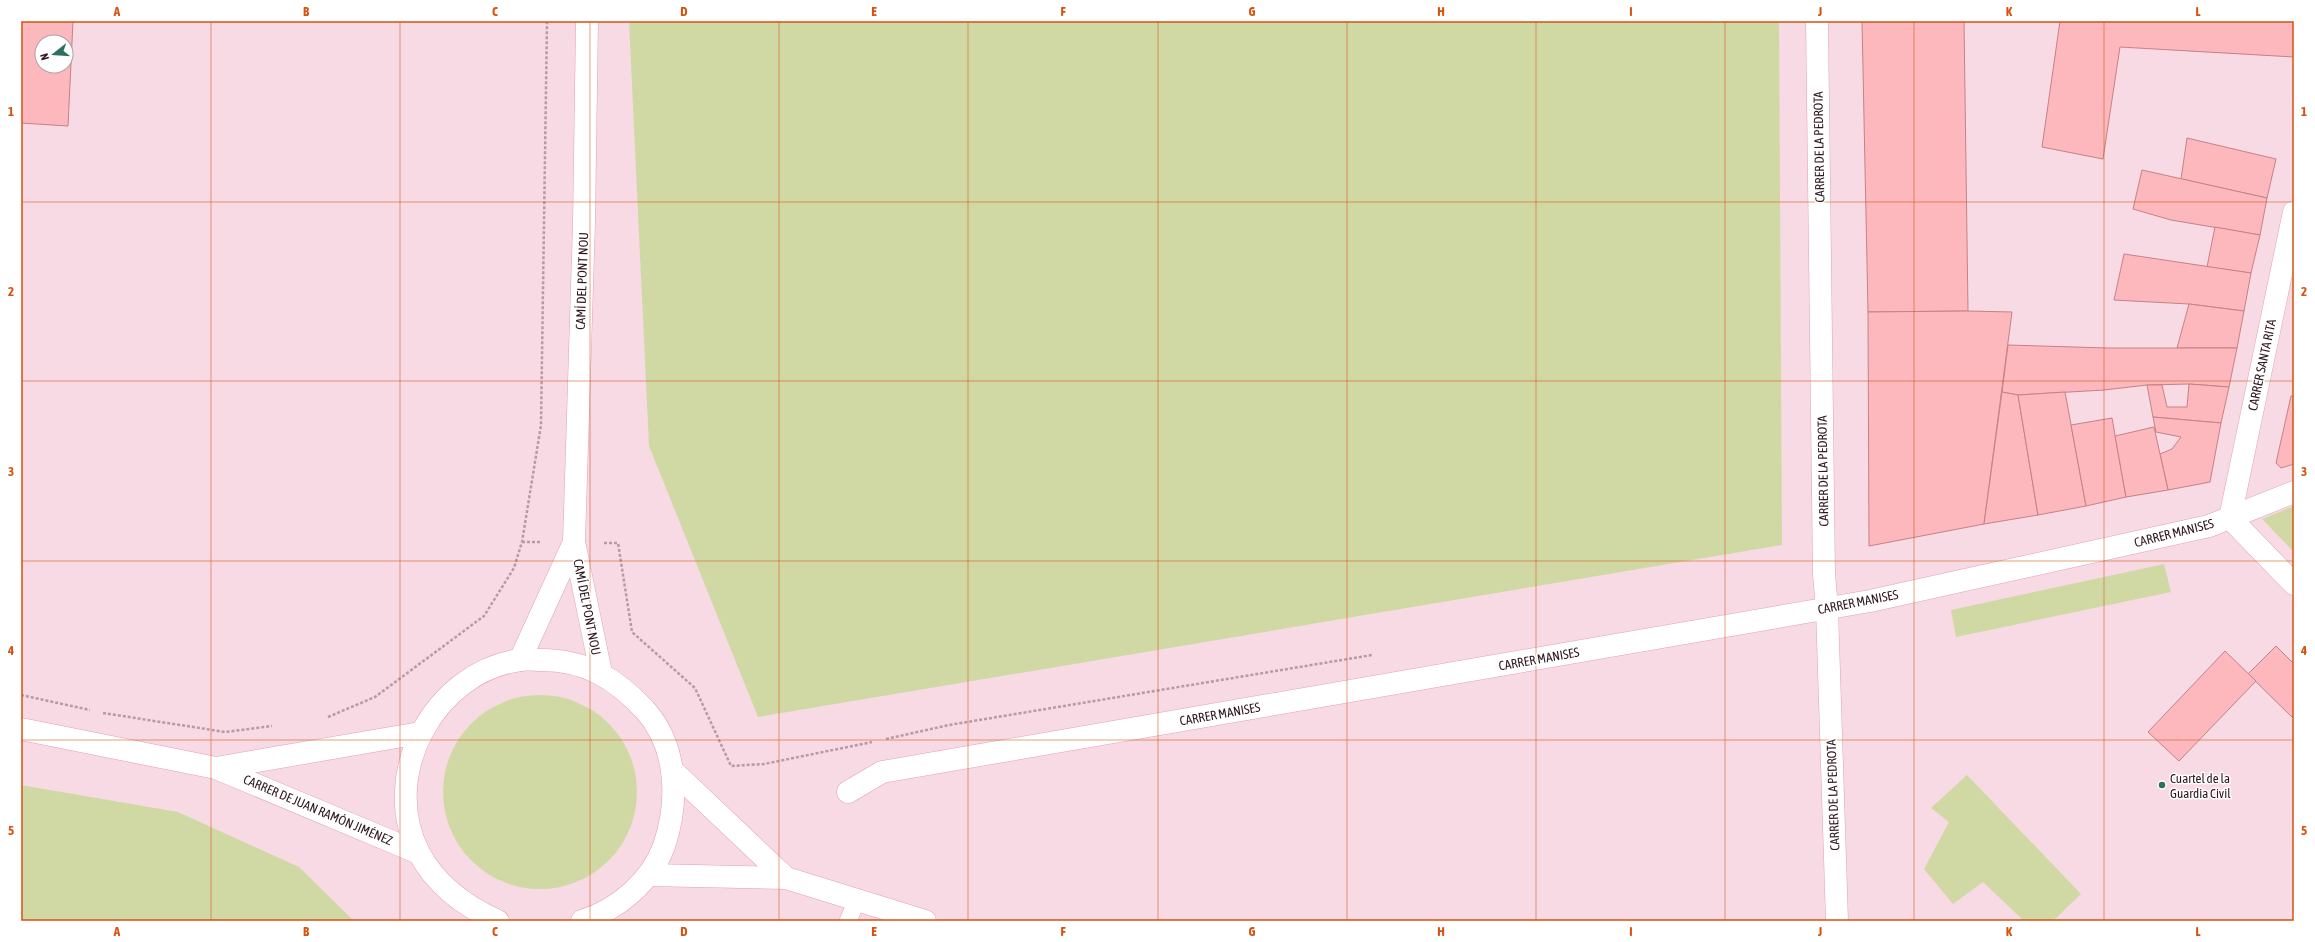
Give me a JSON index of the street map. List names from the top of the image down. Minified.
{"streets":{"street":["CARRER DE LA PEDROTA","CAMÍ DEL PONT NOU","CARRER SANTA RITA","CARRER MANISES","CARRER DE JUAN RAMÓN JIMÉNEZ"]},"crossings":[["CARRER DE LA PEDROTA","CARRER MANISES"],["CARRER SANTA RITA","CARRER MANISES"]],"places":["Cuartel de la Guardia Civil"],"north":"left","grid":{"columns":["A","B","C","D","E","F","G","H","I","J","K","L"],"rows":["1","2","3","4","5"]}}
